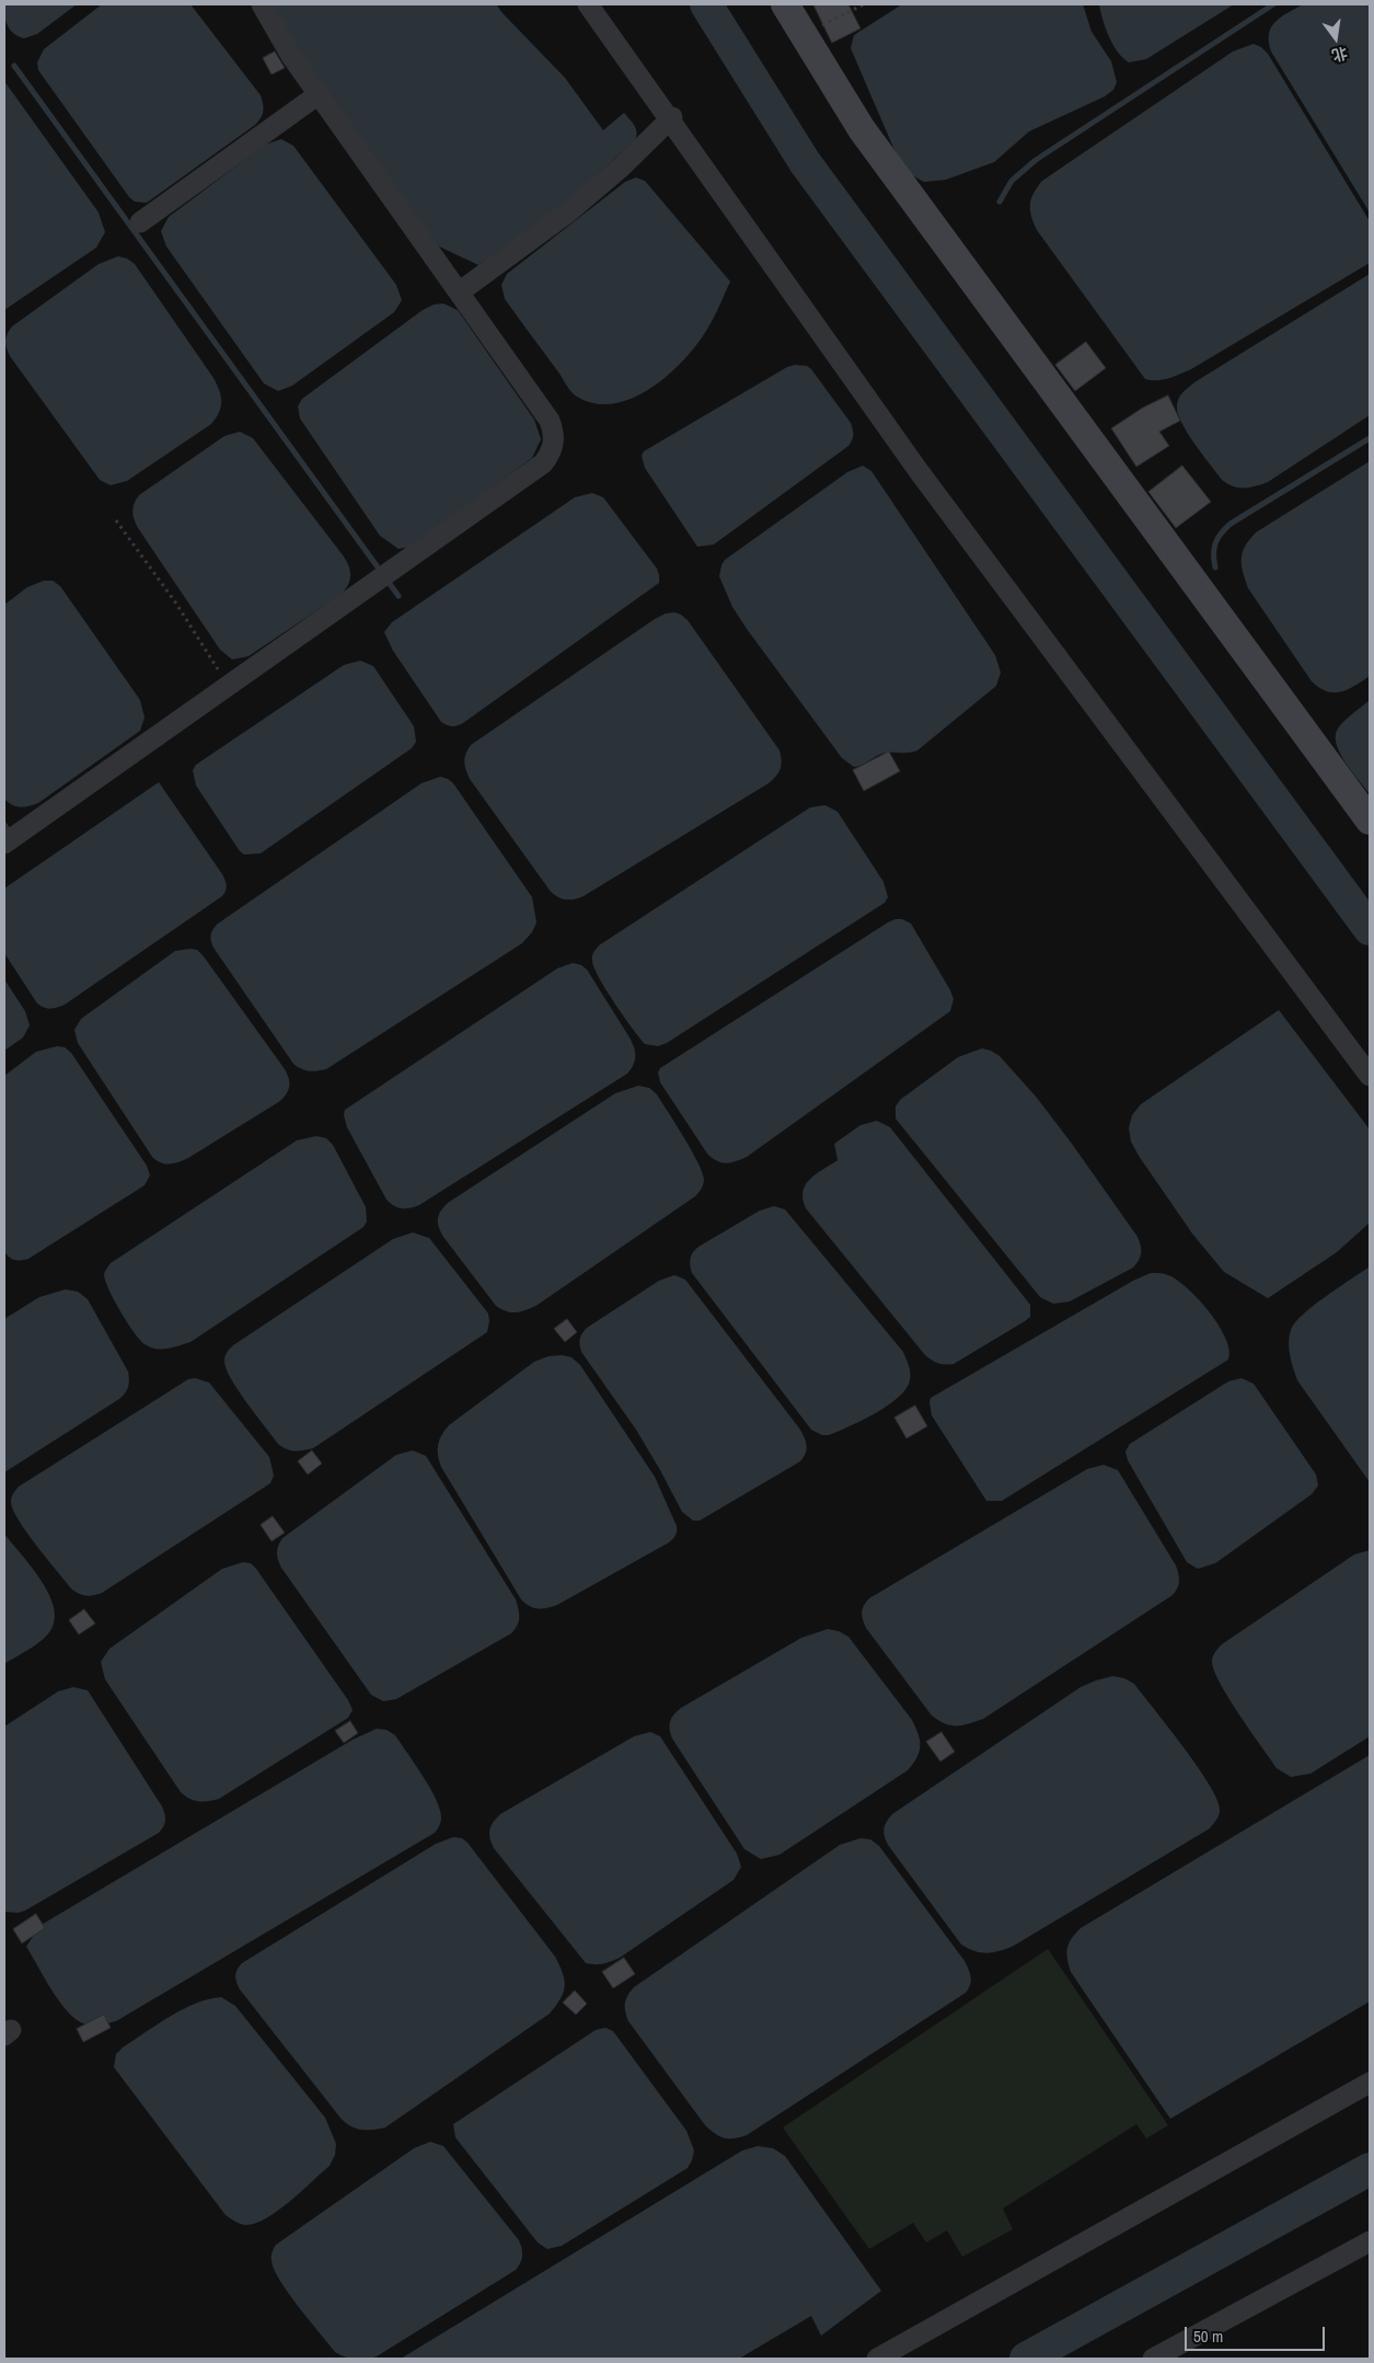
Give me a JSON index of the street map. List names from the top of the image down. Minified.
{"scale_bar":"50 m","north":"bottom"}
